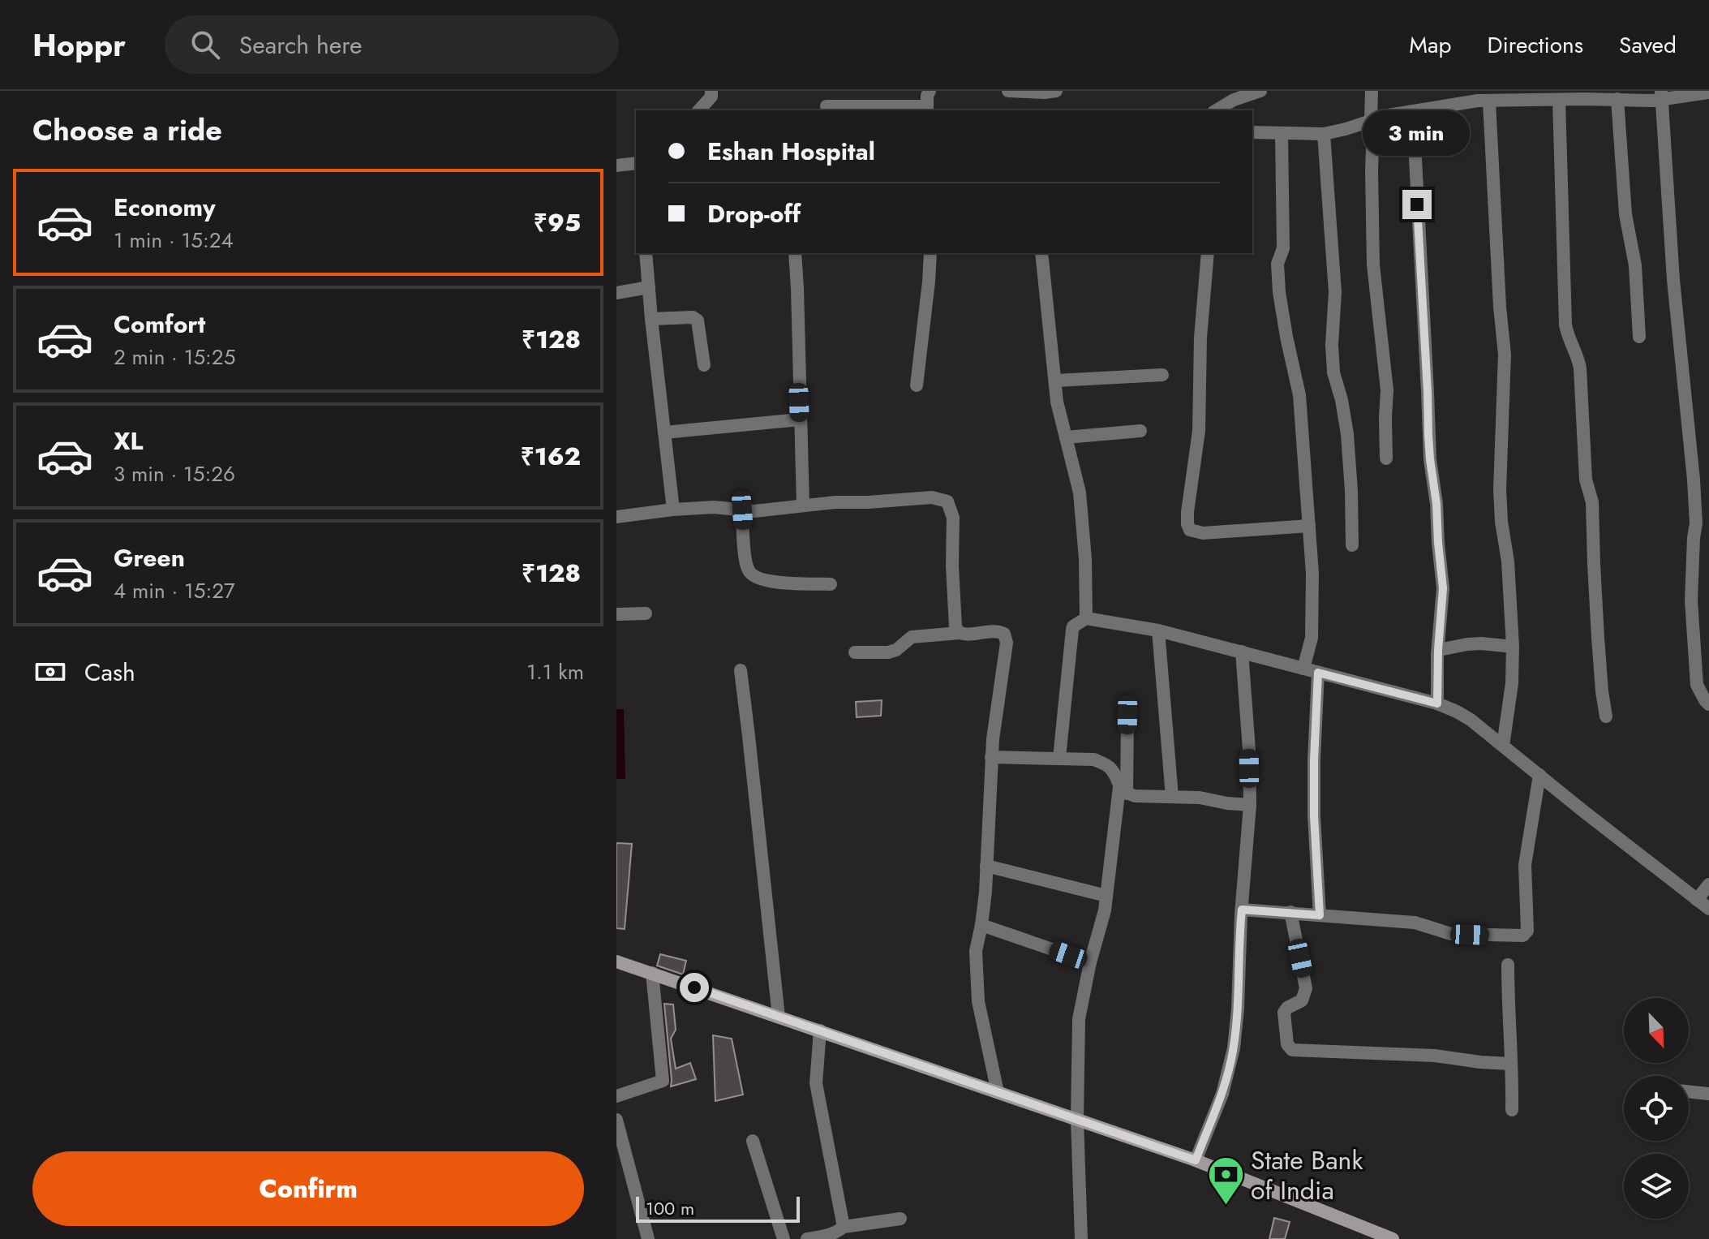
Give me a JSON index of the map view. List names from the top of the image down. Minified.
{"places":{"bank":["State Bank of India"]},"scale_bar":"100 m","north":"bottom right","page":{"header":"Hoppr","search":"Search here","nav":["Map","Directions","Saved"],"heading":"Choose a ride","bubble":"3 min","banner":["Eshan Hospital","Drop-off"],"list":[{"name":"Economy","note":"1 min · 15:24","value":"₹95"},{"name":"Comfort","note":"2 min · 15:25","value":"₹128"},{"name":"XL","note":"3 min · 15:26","value":"₹162"},{"name":"Green","note":"4 min · 15:27","value":"₹128"}],"pay":["Cash","1.1 km"],"buttons":"Confirm","scale":"100 m"}}
